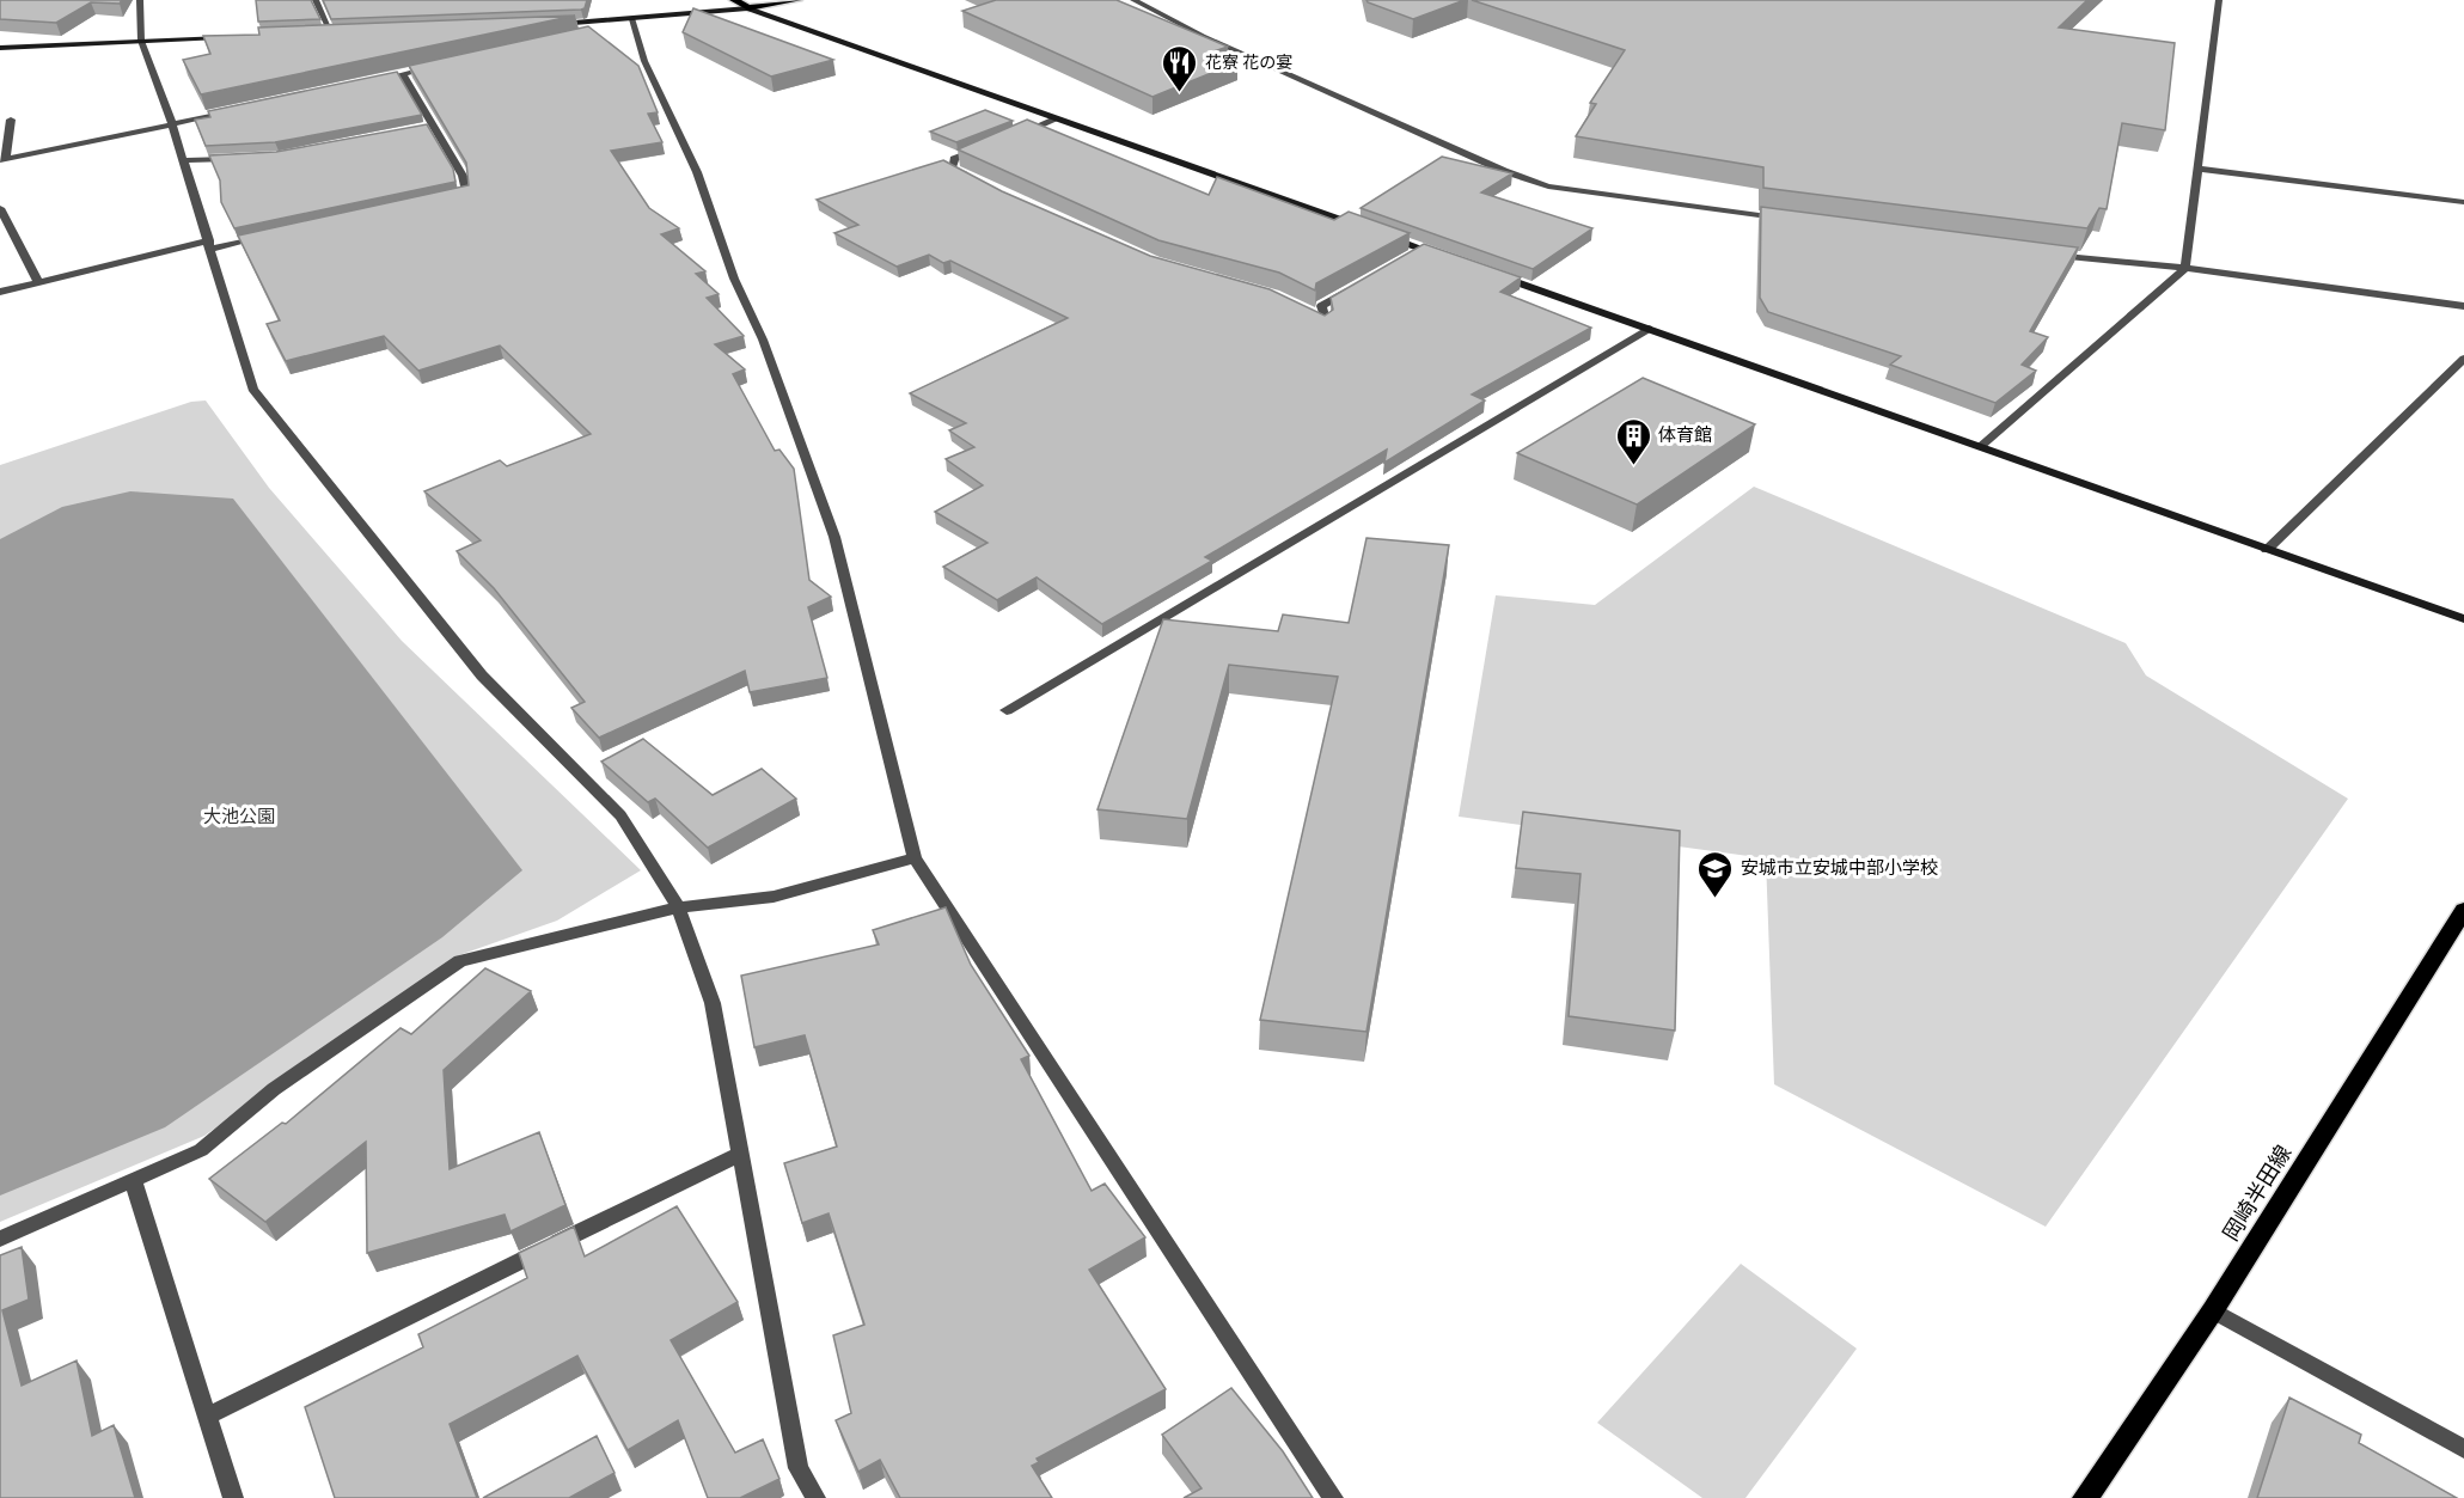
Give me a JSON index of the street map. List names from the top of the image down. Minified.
{"streets":{"main road":["岡崎半田線"]},"parks":["大池公園"],"places":{"restaurant":["花寮 花の宴"],"building":["体育館"],"school or university":["安城市立安城中部小学校"]}}
